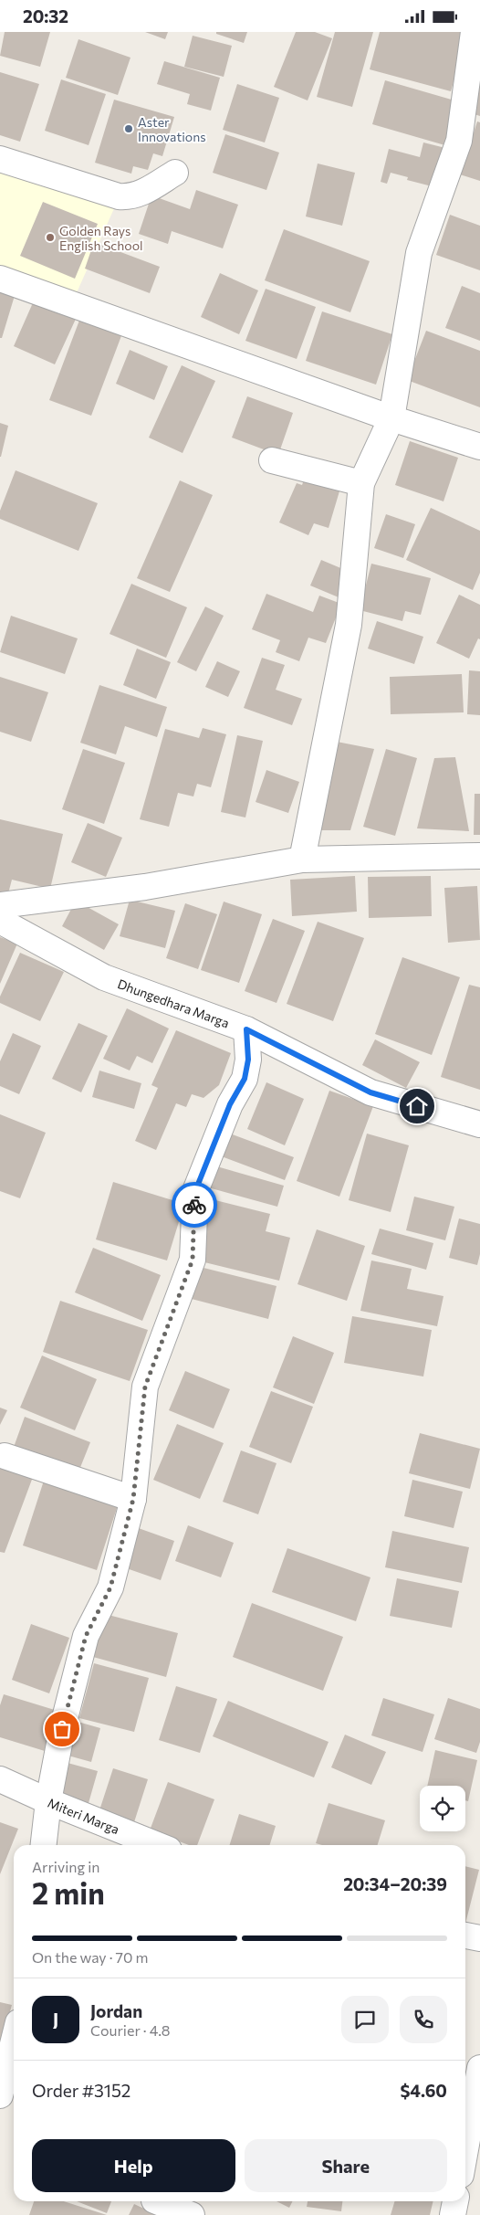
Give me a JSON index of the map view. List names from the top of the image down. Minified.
{"streets":{"street":["Dhungedhara Marga","Miteri Marga"]},"places":["Aster Innovations","Golden Rays English School"],"page":{"status":"20:32","heading":["2 min","Arriving in","20:34–20:39"],"panel":["Jordan","Courier · 4.8","Order #3152","$4.60"],"bar":"On the way · 70 m","round":"J","buttons":["Help","Share"]}}
